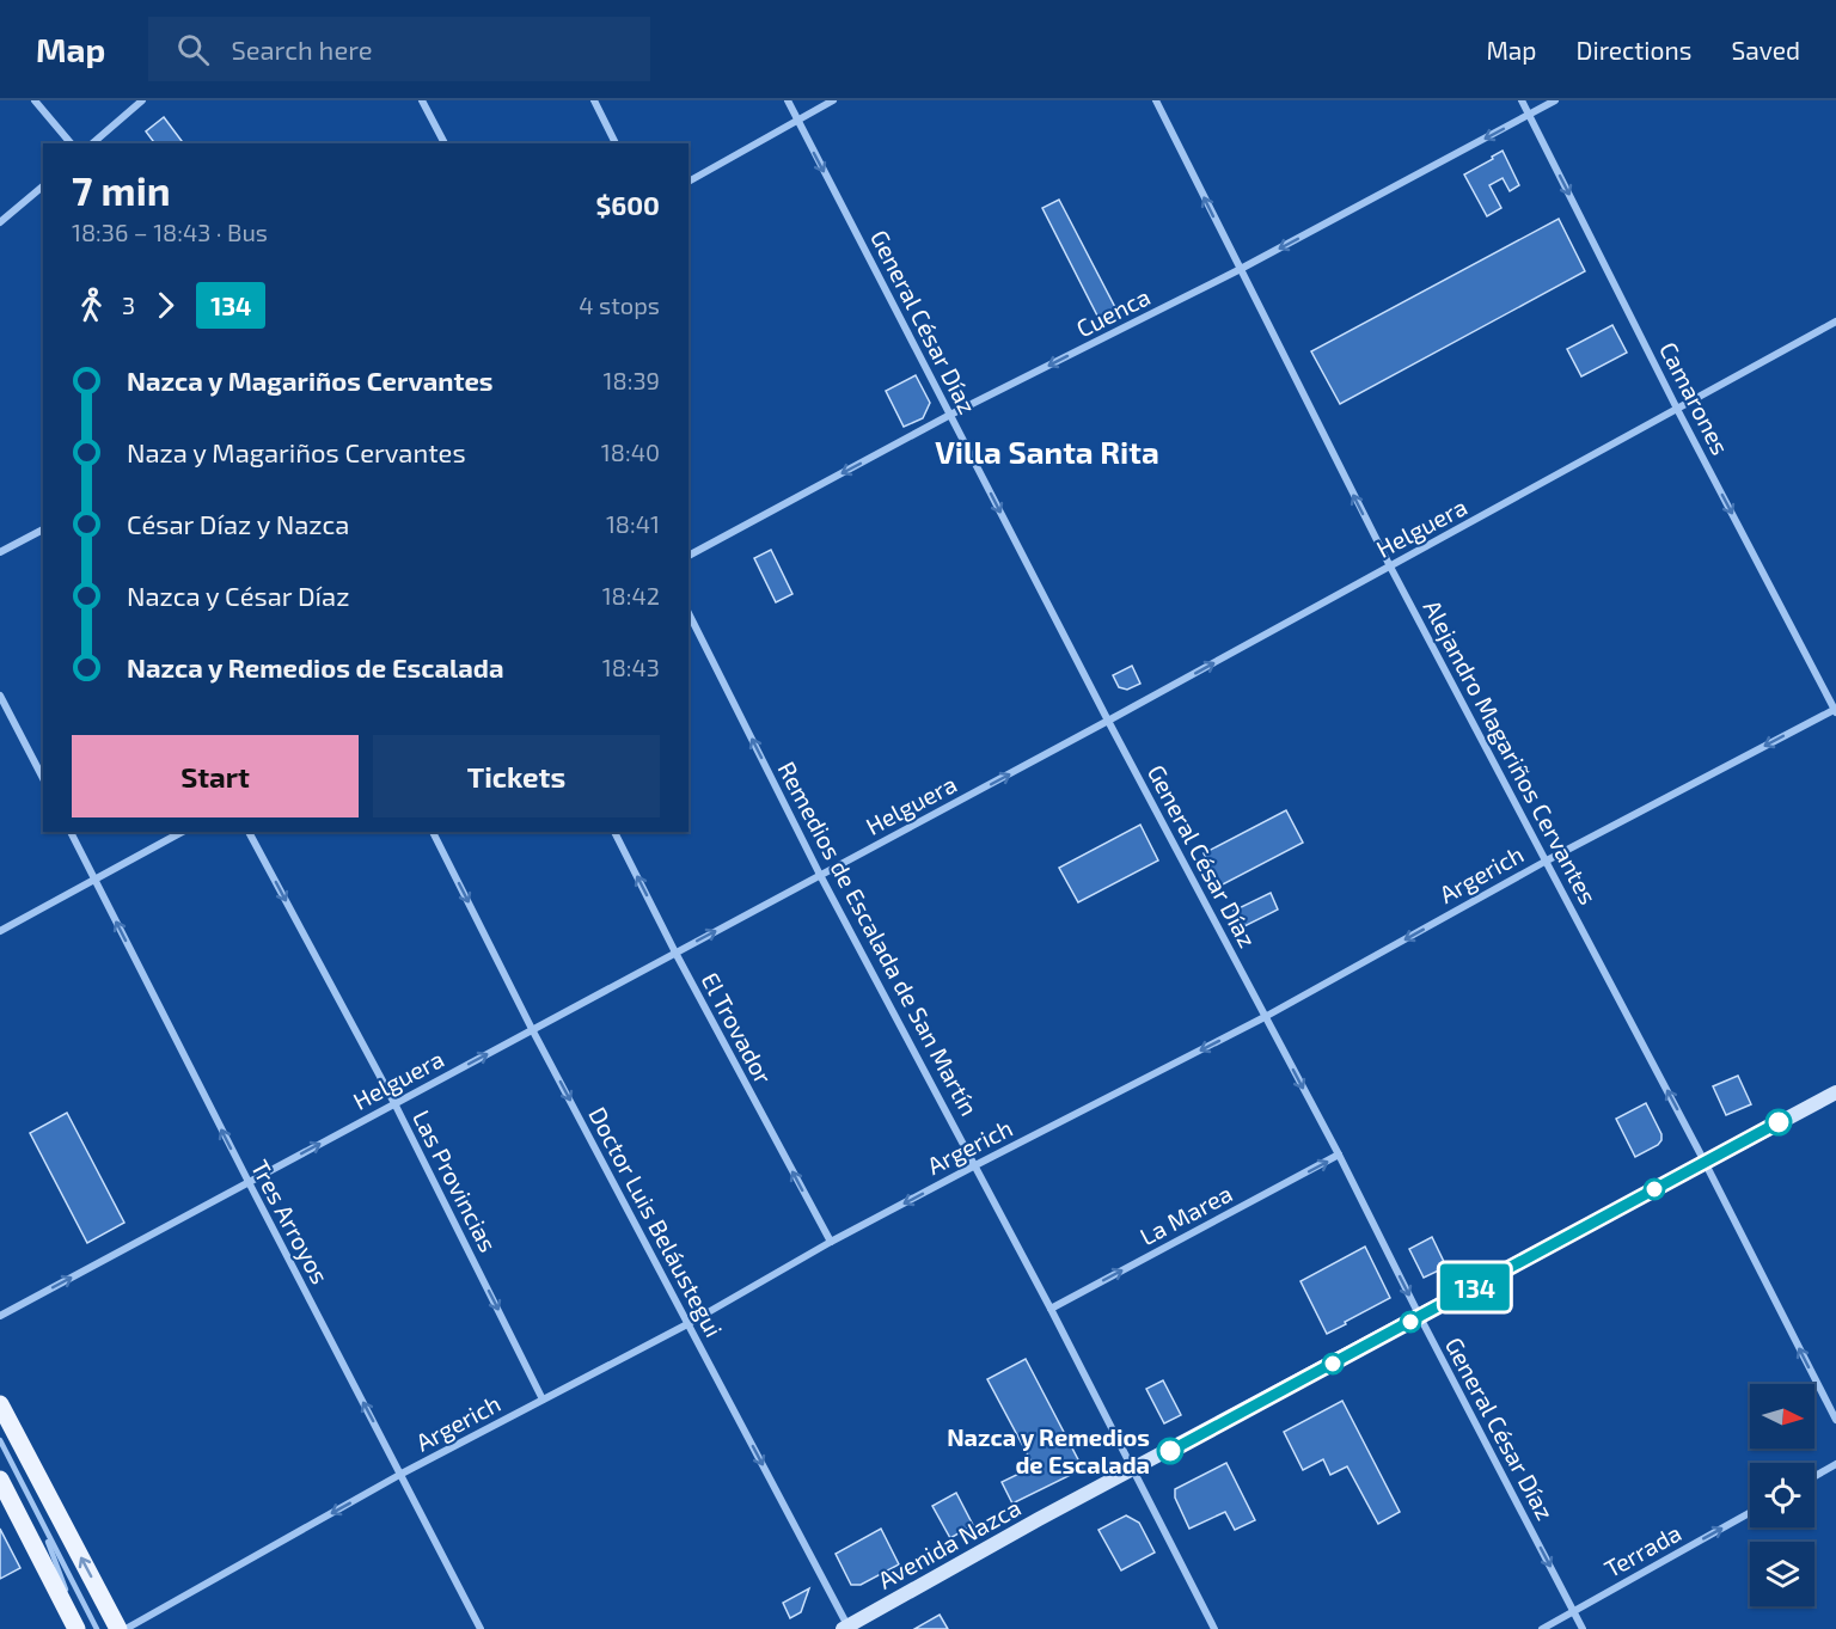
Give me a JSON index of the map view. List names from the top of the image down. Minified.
{"streets":{"main road":["Avenida Nazca"],"street":["Cuenca","General César Díaz","Camarones","Helguera","Alejandro Magariños Cervantes","Argerich","Remedios de Escalada de San Martín","El Trovador","Las Provincias","La Marea","Tres Arroyos","Doctor Luis Beláustegui","Terrada"]},"crossings":[["Cuenca","General César Díaz"],["Cuenca","Camarones"],["Cuenca","Alejandro Magariños Cervantes"],["General César Díaz","Helguera"],["General César Díaz","Argerich"],["General César Díaz","La Marea"],["General César Díaz","Avenida Nazca"],["General César Díaz","Terrada"],["Camarones","Helguera"],["Camarones","Argerich"],["Helguera","Alejandro Magariños Cervantes"],["Helguera","Remedios de Escalada de San Martín"],["Helguera","El Trovador"],["Helguera","Las Provincias"],["Helguera","Tres Arroyos"],["Helguera","Doctor Luis Beláustegui"],["Alejandro Magariños Cervantes","Argerich"],["Alejandro Magariños Cervantes","Avenida Nazca"],["Argerich","Remedios de Escalada de San Martín"],["Argerich","El Trovador"],["Argerich","Las Provincias"],["Argerich","Tres Arroyos"],["Argerich","Doctor Luis Beláustegui"],["Remedios de Escalada de San Martín","La Marea"],["Remedios de Escalada de San Martín","Avenida Nazca"],["Doctor Luis Beláustegui","Avenida Nazca"]],"one_way":["Cuenca","General César Díaz","Camarones","Helguera","Alejandro Magariños Cervantes","Argerich","El Trovador","Las Provincias","La Marea","Tres Arroyos","Doctor Luis Beláustegui","Terrada"],"districts":["Villa Santa Rita"],"places":["Nazca y Remedios de Escalada"],"lines":["bus line 134"],"north":"right","page":{"header":"Map","search":"Search here","nav":["Map","Directions","Saved"],"on_map":"134","heading":["7 min","18:36 – 18:43 · Bus","$600"],"legs":["3","134","4 stops"],"list":[{"name":"Nazca y Magariños Cervantes","value":"18:39"},{"name":"Naza y Magariños Cervantes","value":"18:40"},{"name":"César Díaz y Nazca","value":"18:41"},{"name":"Nazca y César Díaz","value":"18:42"},{"name":"Nazca y Remedios de Escalada","value":"18:43"}],"buttons":["Start","Tickets"]}}
